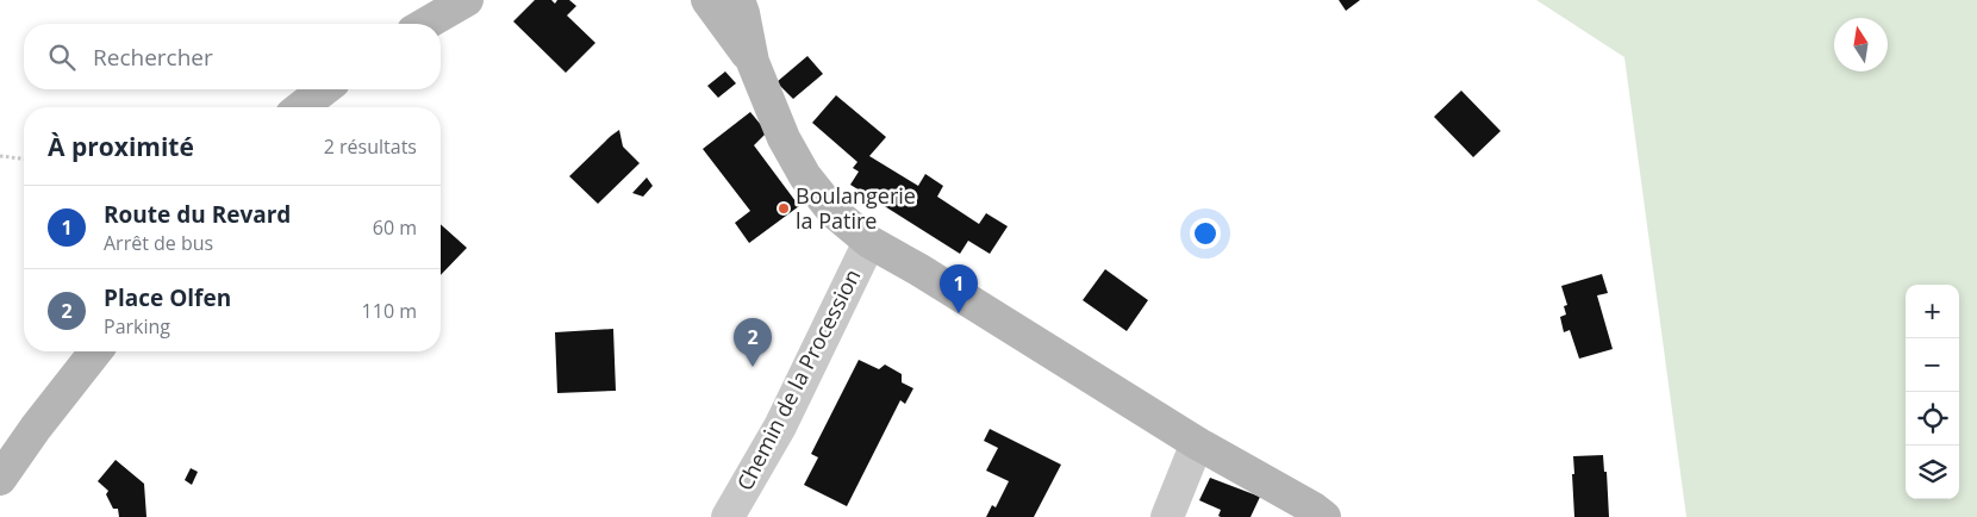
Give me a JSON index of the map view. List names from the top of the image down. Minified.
{"streets":{"street":["Chemin de la Procession"]},"places":["Boulangerie la Patire"],"north":"top","page":{"search":"Rechercher","heading":["À proximité","2 résultats"],"list":[{"mark":"1","name":"Route du Revard","note":"Arrêt de bus","value":"60 m"},{"mark":"2","name":"Place Olfen","note":"Parking","value":"110 m"}],"pins":["1","2"],"map_buttons":["+","−"]}}
